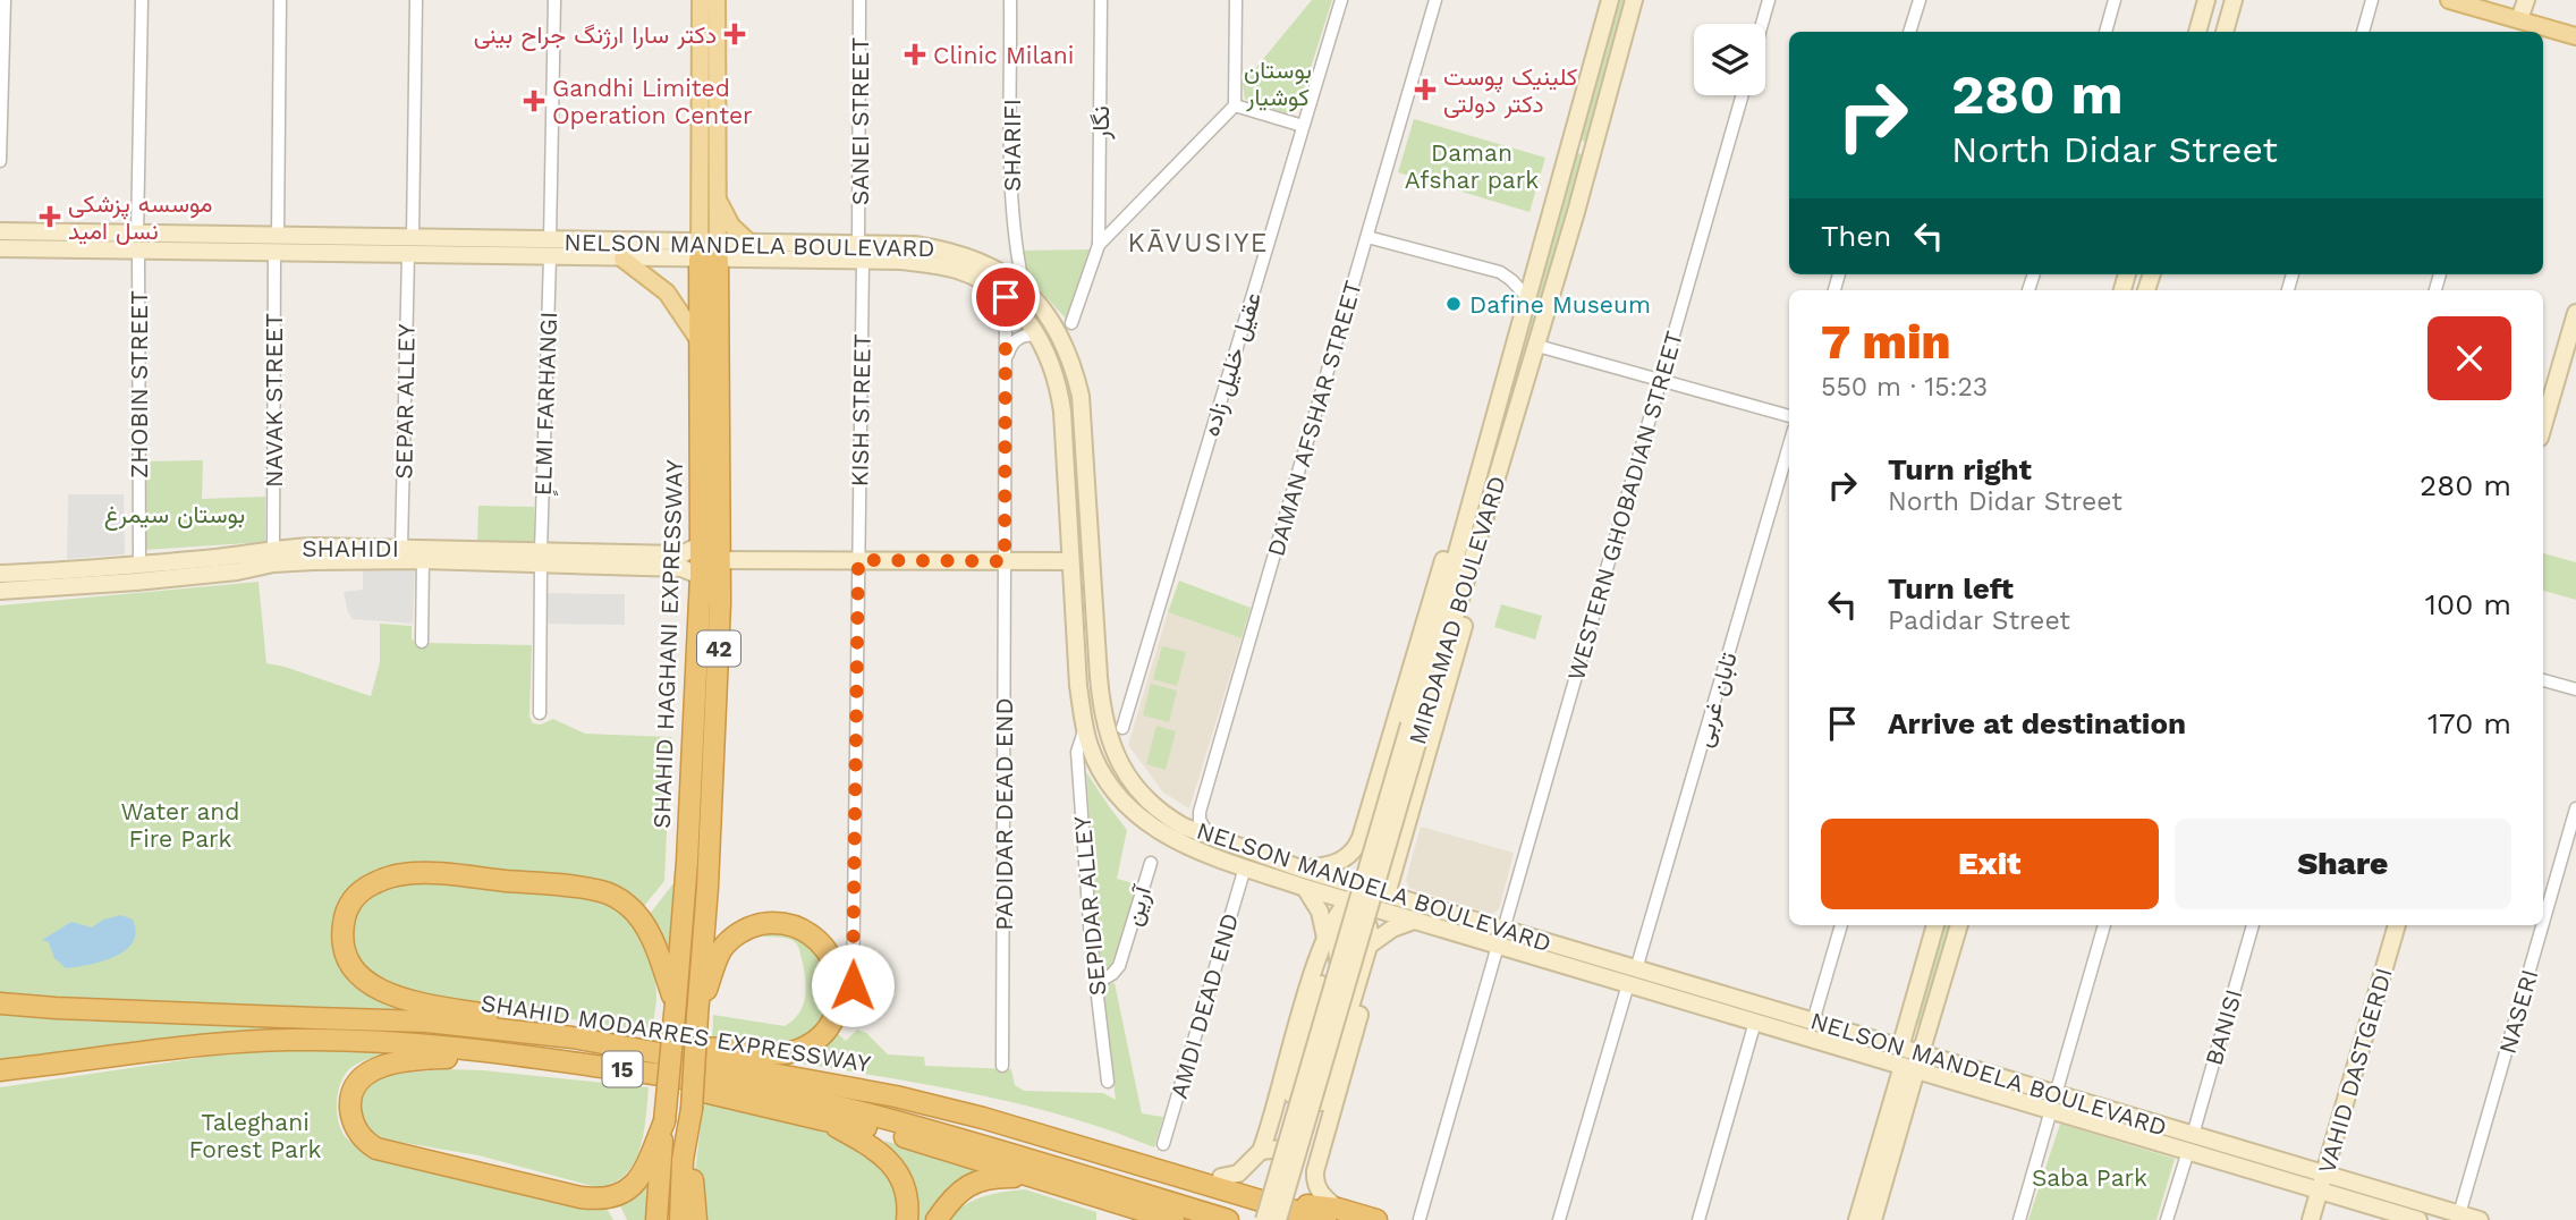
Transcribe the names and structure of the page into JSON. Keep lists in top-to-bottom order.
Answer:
{
  "streets": {
    "highway": [
      "SHAHID HAGHANI EXPRESSWAY",
      "42",
      "SHAHID MODARRES EXPRESSWAY",
      "15"
    ],
    "main road": [
      "NELSON MANDELA BOULEVARD",
      "SHAHIDI",
      "MIRDAMAD BOULEVARD",
      "VAHID DASTGERDI"
    ],
    "street": [
      "SANEI STREET",
      "نگار",
      "SHARIFI",
      "عقیل خلیل زاده",
      "ZHOBIN STREET",
      "NAVAK STREET",
      "SEPAR ALLEY",
      "ٍELMI FARHANGI",
      "KISH STREET",
      "DAMAN AFSHAR STREET",
      "WESTERN GHOBADIAN STREET",
      "تابان غربی",
      "PADIDAR DEAD END",
      "SEPIDAR ALLEY",
      "آرین",
      "AMDI DEAD END",
      "NASERI",
      "BANISI"
    ]
  },
  "crossings": [
    ["SANEI STREET", "NELSON MANDELA BOULEVARD"],
    ["SHARIFI", "NELSON MANDELA BOULEVARD"],
    ["NELSON MANDELA BOULEVARD", "ZHOBIN STREET"],
    ["NELSON MANDELA BOULEVARD", "NAVAK STREET"],
    ["NELSON MANDELA BOULEVARD", "SEPAR ALLEY"],
    ["NELSON MANDELA BOULEVARD", "ٍELMI FARHANGI"],
    ["NELSON MANDELA BOULEVARD", "KISH STREET"],
    ["NELSON MANDELA BOULEVARD", "DAMAN AFSHAR STREET"],
    ["NELSON MANDELA BOULEVARD", "WESTERN GHOBADIAN STREET"],
    ["NELSON MANDELA BOULEVARD", "SHAHID HAGHANI EXPRESSWAY"],
    ["NELSON MANDELA BOULEVARD", "42"],
    ["NELSON MANDELA BOULEVARD", "تابان غربی"],
    ["NELSON MANDELA BOULEVARD", "PADIDAR DEAD END"],
    ["NELSON MANDELA BOULEVARD", "SEPIDAR ALLEY"],
    ["NELSON MANDELA BOULEVARD", "AMDI DEAD END"],
    ["NELSON MANDELA BOULEVARD", "NASERI"],
    ["NELSON MANDELA BOULEVARD", "BANISI"],
    ["NELSON MANDELA BOULEVARD", "VAHID DASTGERDI"],
    ["ZHOBIN STREET", "SHAHIDI"],
    ["NAVAK STREET", "SHAHIDI"],
    ["SEPAR ALLEY", "SHAHIDI"],
    ["ٍELMI FARHANGI", "SHAHIDI"],
    ["SHAHIDI", "SHAHID HAGHANI EXPRESSWAY"],
    ["SHAHID HAGHANI EXPRESSWAY", "42"],
    ["SEPIDAR ALLEY", "آرین"]
  ],
  "districts": ["KĀVUSIYE"],
  "parks": [
    "بوستان کوشیار",
    "Daman Afshar park",
    "بوستان سیمرغ",
    "Water and Fire Park",
    "Taleghani Forest Park",
    "Saba Park"
  ],
  "places": {
    "health": [
      "دکتر سارا ارژنگ جراح بینی",
      "Clinic Milani",
      "کلینیک پوست دکتر دولتى",
      "Gandhi Limited Operation Center",
      "موسسه پزشکی نسل امید"
    ],
    "other": ["Dafine Museum"]
  },
  "page": {
    "turn": ["280 m", "North Didar Street"],
    "then": "Then",
    "heading": ["7 min", "550 m · 15:23"],
    "list": [
      {
        "name": "Turn right",
        "note": "North Didar Street",
        "value": "280 m"
      },
      {
        "name": "Turn left",
        "note": "Padidar Street",
        "value": "100 m"
      },
      {
        "name": "Arrive at destination",
        "value": "170 m"
      }
    ],
    "buttons": ["Exit", "Share"]
  }
}
